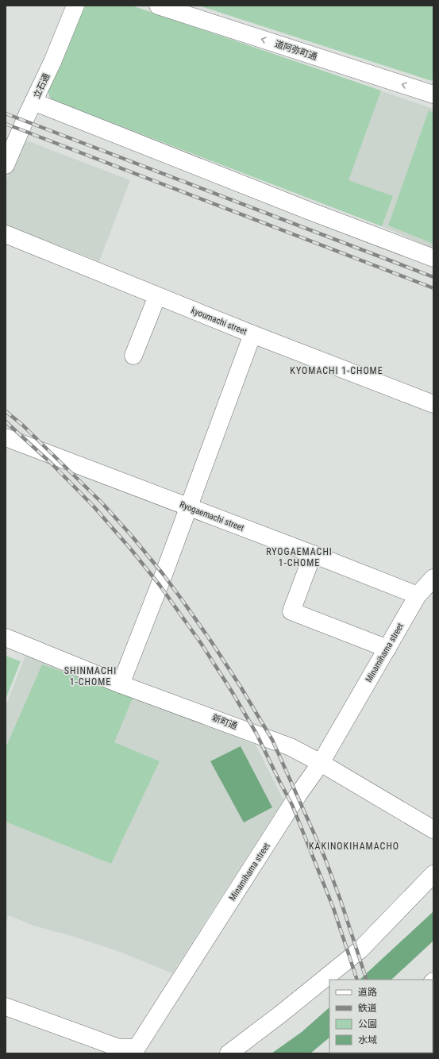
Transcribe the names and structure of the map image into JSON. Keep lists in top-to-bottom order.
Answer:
{
  "streets": {
    "street": [
      "道阿弥町通",
      "立石通",
      "kyoumachi street",
      "Ryogaemachi street",
      "Minamihama street",
      "新町通"
    ]
  },
  "crossings": [
    ["Ryogaemachi street", "Minamihama street"],
    ["Minamihama street", "新町通"]
  ],
  "districts": [
    "KYOMACHI 1-CHOME",
    "RYOGAEMACHI 1-CHOME",
    "SHINMACHI 1-CHOME",
    "KAKINOKIHAMACHO"
  ],
  "legend": [
    "道路",
    "鉄道",
    "公園",
    "水域"
  ]
}
